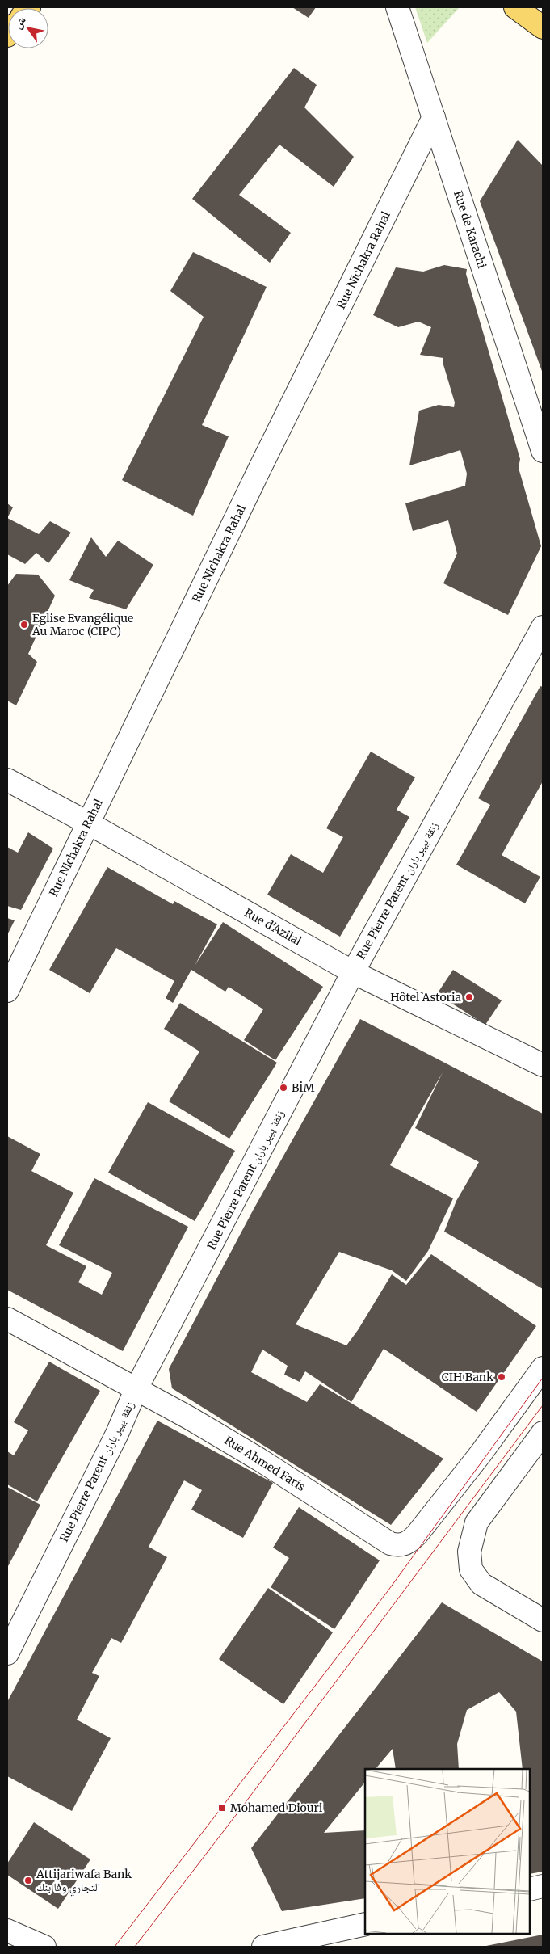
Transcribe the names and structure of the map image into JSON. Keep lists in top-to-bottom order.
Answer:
{
  "streets": {
    "street": [
      "Rue de Karachi",
      "Rue Nichakra Rahal",
      "Rue Pierre Parent زنقة بيير باران",
      "Rue d'Azilal",
      "Rue Ahmed Faris"
    ]
  },
  "crossings": [
    ["Rue de Karachi", "Rue Nichakra Rahal"],
    ["Rue Nichakra Rahal", "Rue d'Azilal"],
    ["Rue Pierre Parent زنقة بيير باران", "Rue d'Azilal"],
    ["Rue Pierre Parent زنقة بيير باران", "Rue Ahmed Faris"]
  ],
  "places": {
    "other": [
      "Eglise Evangélique Au Maroc (CIPC)",
      "Hôtel Astoria",
      "BİM",
      "CIH Bank",
      "Attijariwafa Bank التجاري وفا بنك"
    ],
    "transit": ["Mohamed Diouri"]
  },
  "north": "top left"
}
